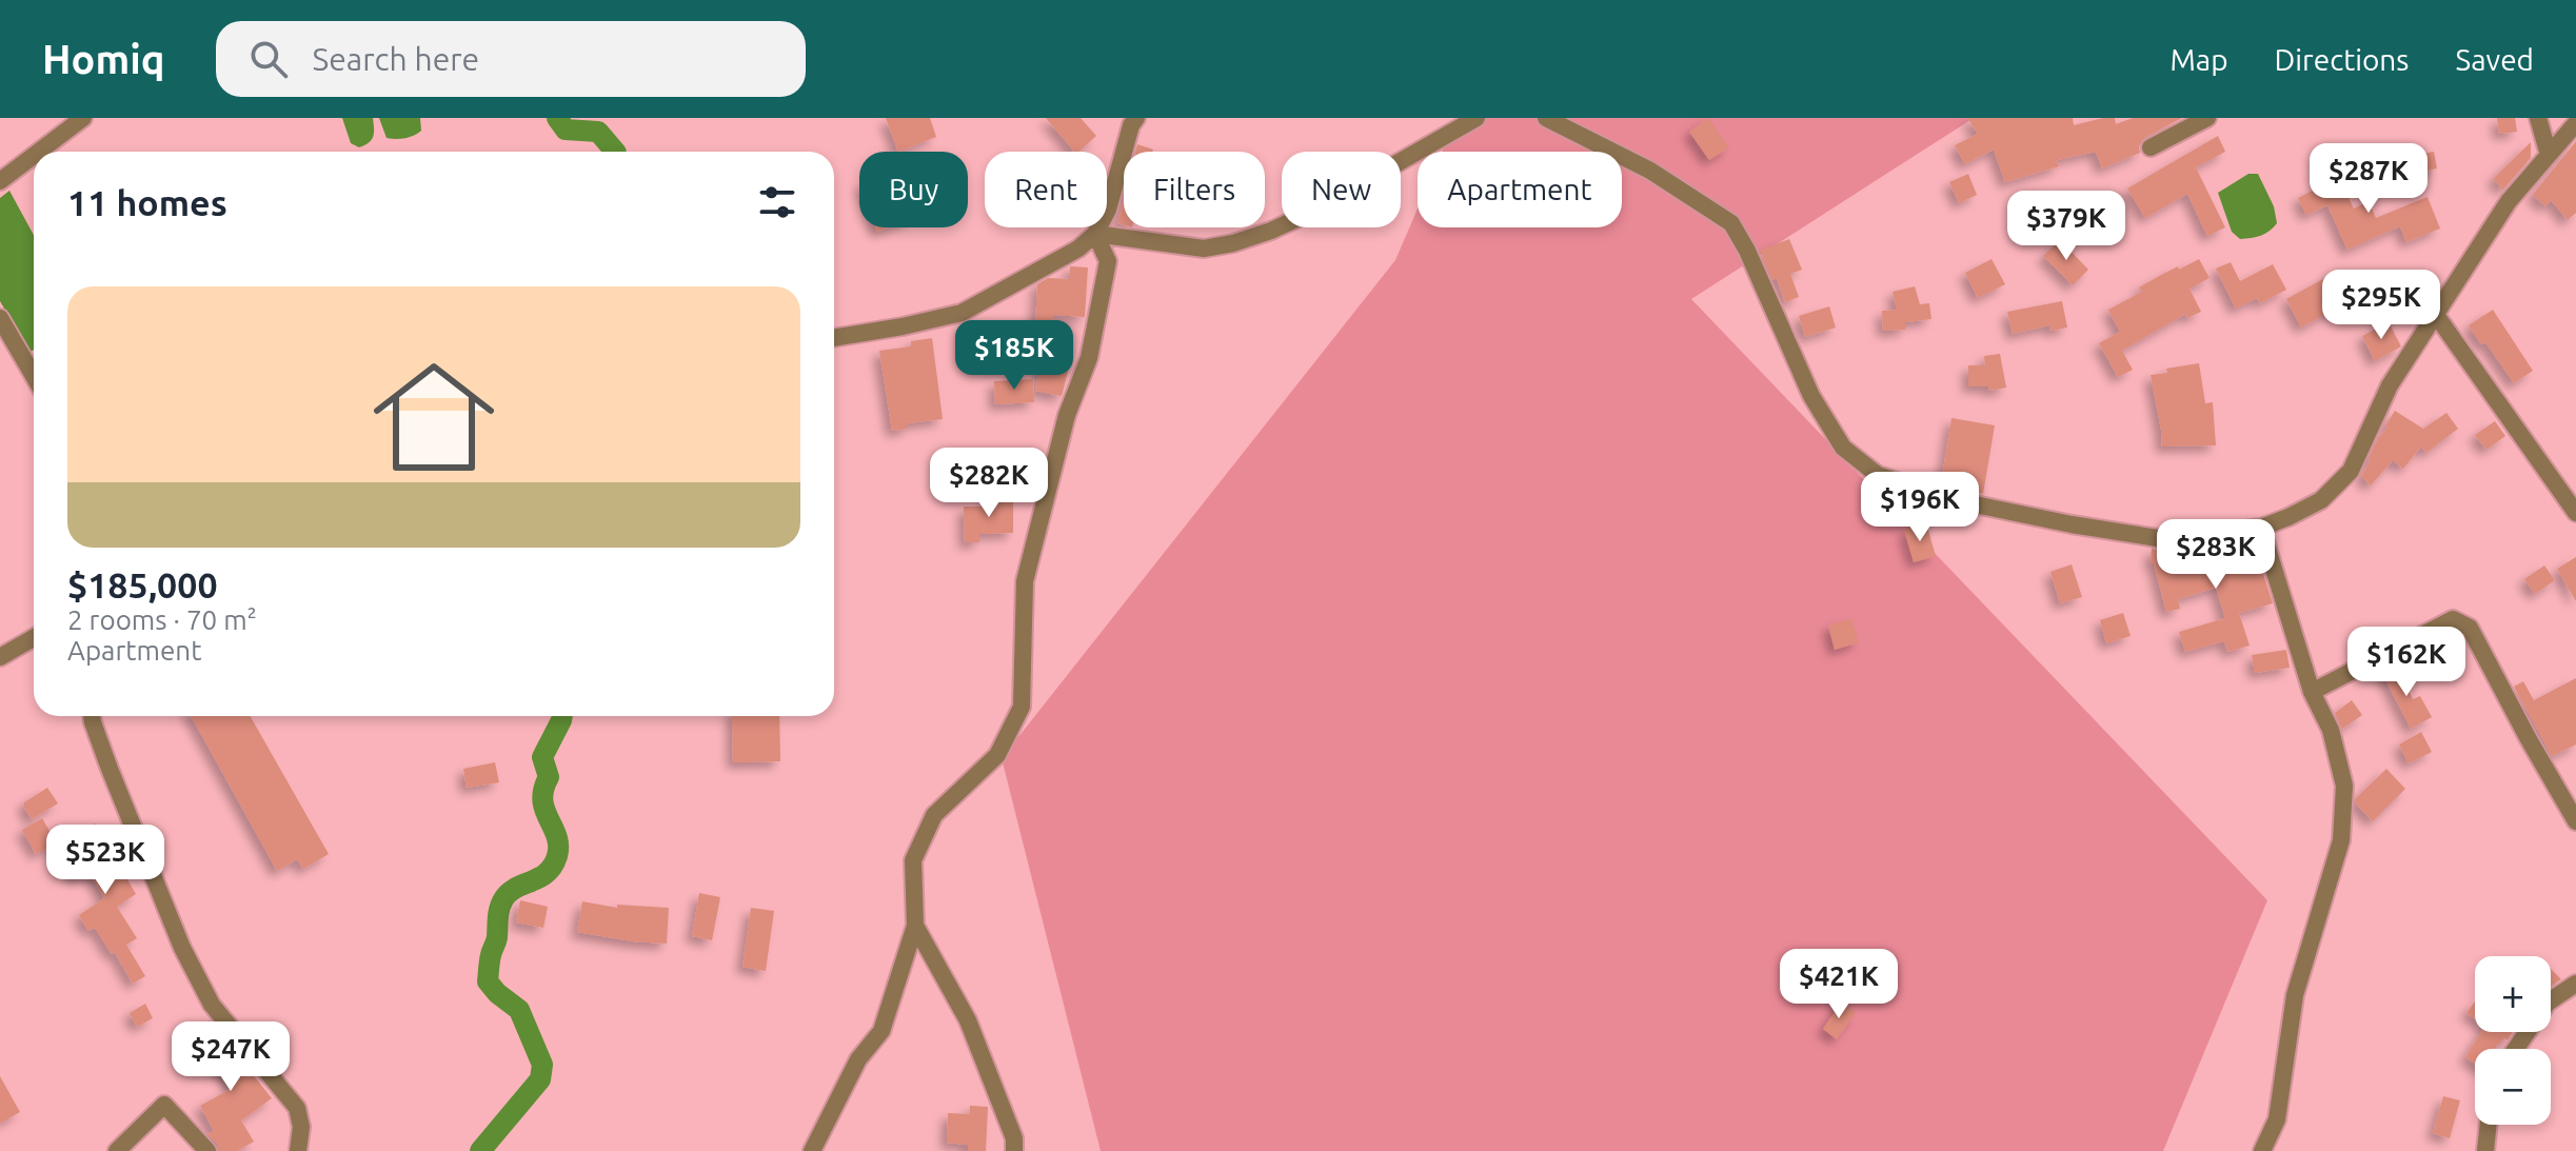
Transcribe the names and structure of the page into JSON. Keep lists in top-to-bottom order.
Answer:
{
  "page": {
    "header": "Homiq",
    "search": "Search here",
    "nav": ["Map", "Directions", "Saved"],
    "price": [
      "$287K",
      "$379K",
      "$295K",
      "$185K",
      "$282K",
      "$196K",
      "$283K",
      "$162K",
      "$523K",
      "$421K",
      "$247K"
    ],
    "chip": [
      "Buy",
      "Rent",
      "Filters",
      "New",
      "Apartment"
    ],
    "heading": "11 homes",
    "list": [
      {
        "name": "$185,000",
        "note": "2 rooms · 70 m² · Apartment"
      }
    ],
    "map_buttons": ["+", "−"]
  }
}
